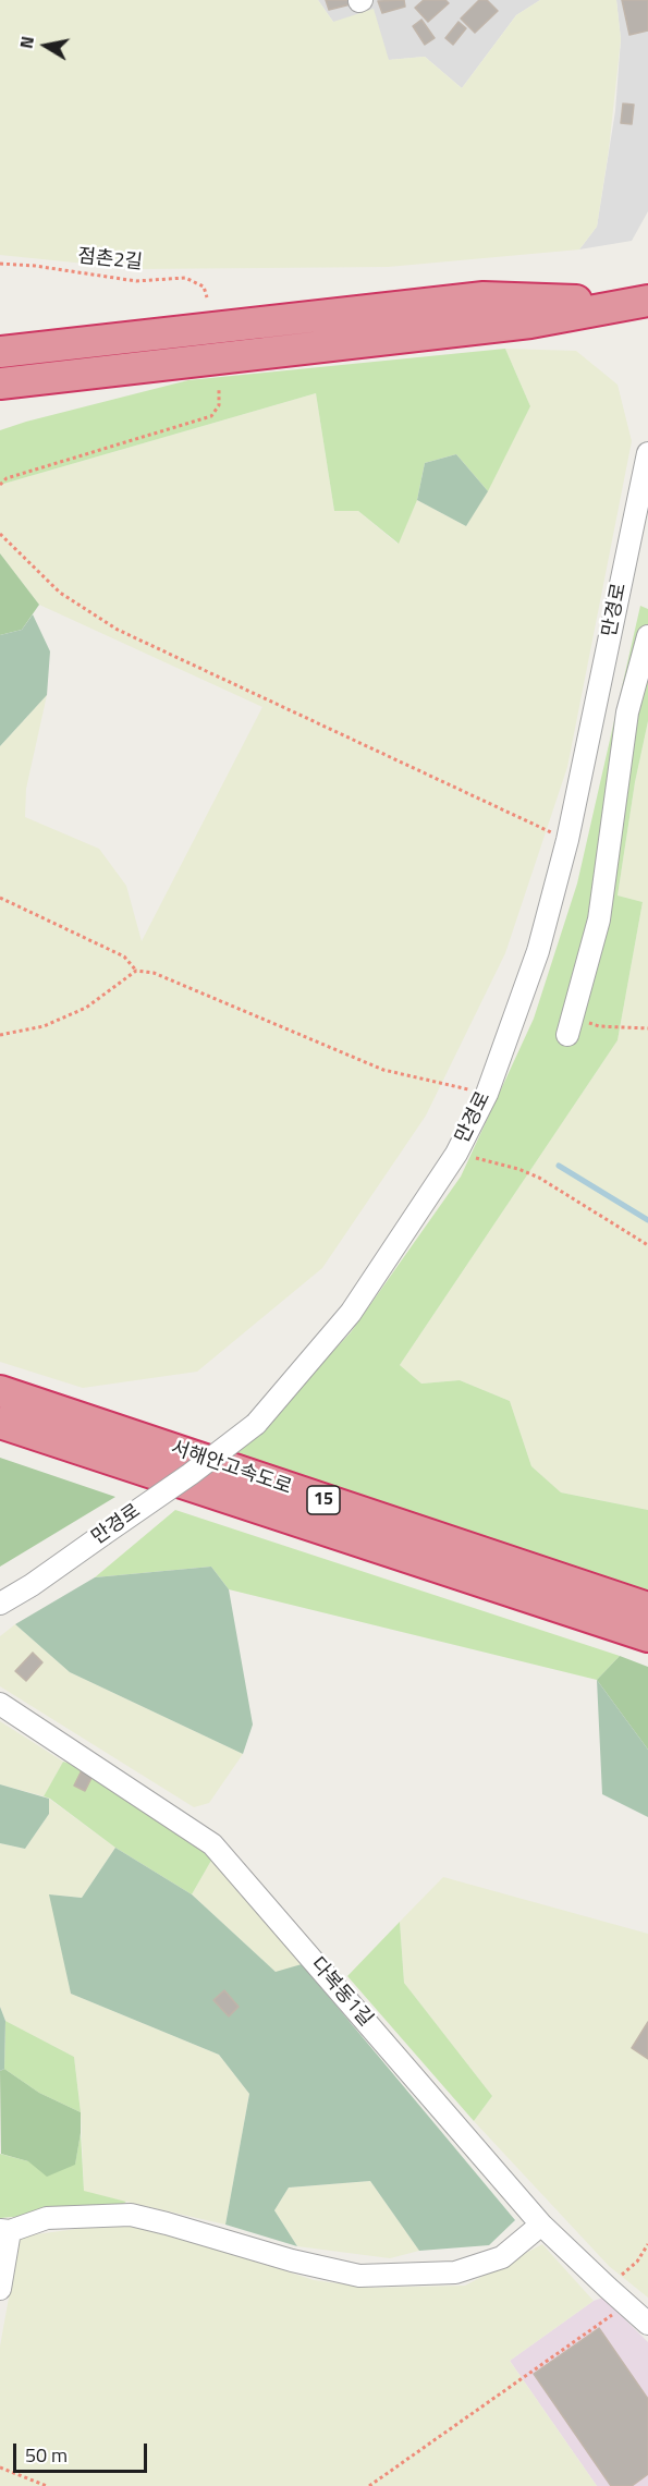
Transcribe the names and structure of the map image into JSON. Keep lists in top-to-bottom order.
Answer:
{
  "streets": {
    "highway": ["서해안고속도로", "15"],
    "street": ["만경로", "다복동1길"],
    "path": ["점촌2길"]
  },
  "scale_bar": "50 m",
  "north": "left"
}
